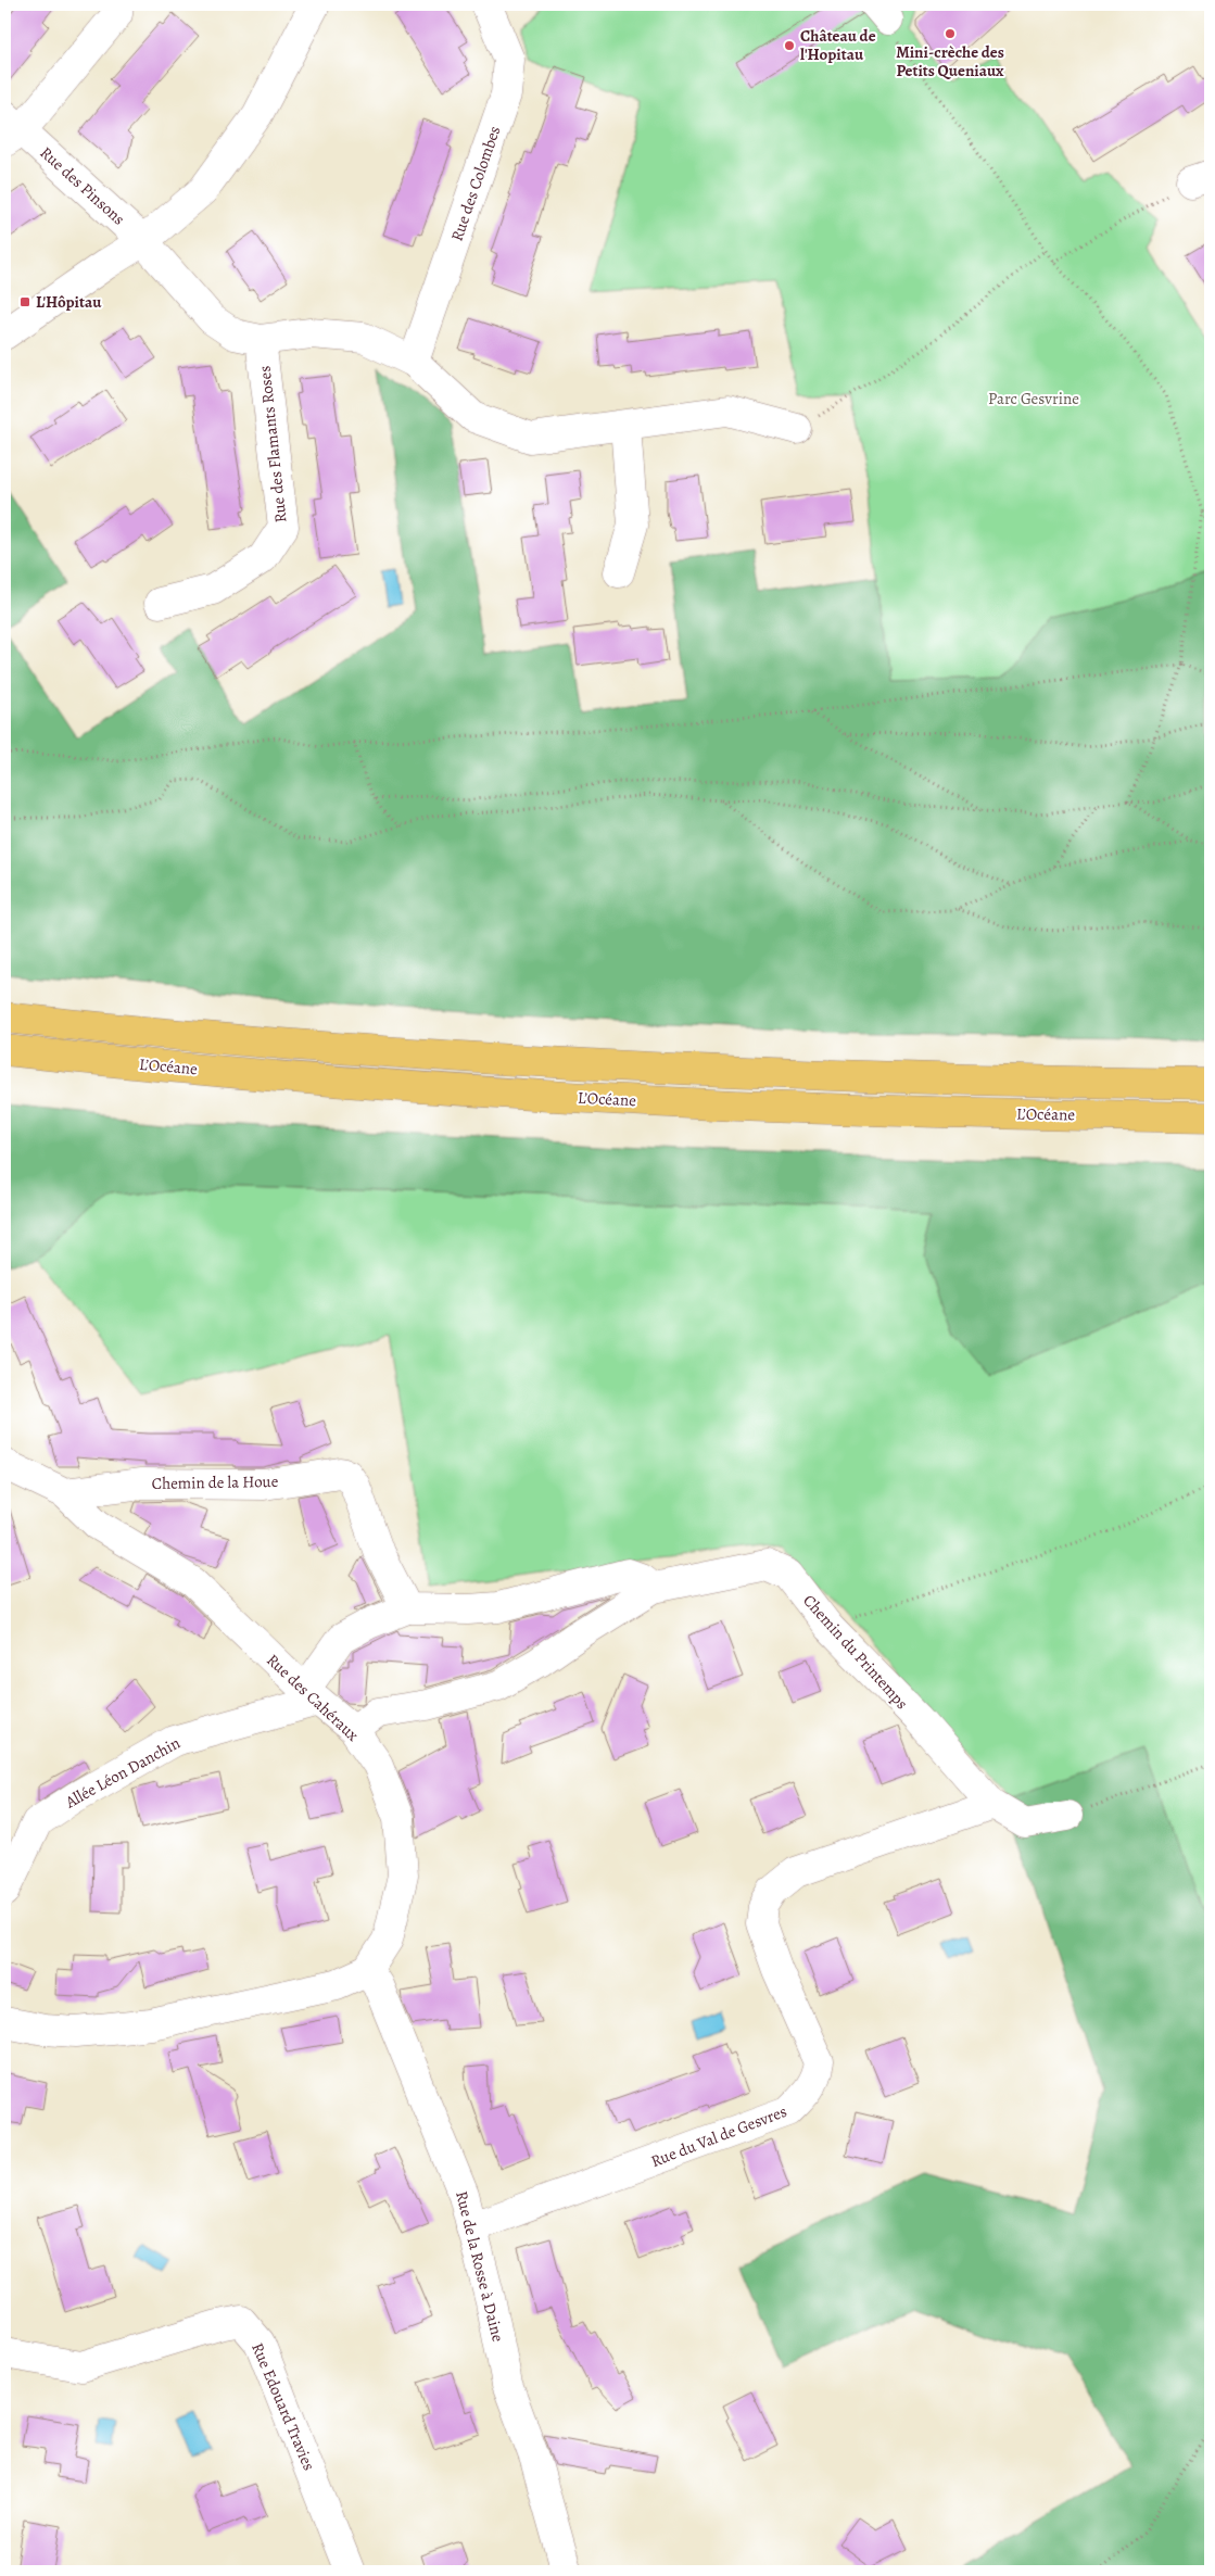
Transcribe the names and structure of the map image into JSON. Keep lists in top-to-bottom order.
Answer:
{
  "streets": {
    "highway": ["L’Océane"],
    "street": [
      "Rue des Colombes",
      "Rue des Pinsons",
      "Rue des Flamants Roses",
      "Chemin de la Houe",
      "Chemin du Printemps",
      "Rue des Cahéraux",
      "Allée Léon Danchin",
      "Rue du Val de Gesvres",
      "Rue de la Rosse à Daine",
      "Rue Edouard Travies"
    ]
  },
  "crossings": [
    ["Chemin de la Houe", "Rue des Cahéraux"],
    ["Chemin du Printemps", "Rue des Cahéraux"],
    ["Chemin du Printemps", "Rue du Val de Gesvres"],
    ["Rue des Cahéraux", "Allée Léon Danchin"],
    ["Rue des Cahéraux", "Rue de la Rosse à Daine"],
    ["Rue du Val de Gesvres", "Rue de la Rosse à Daine"]
  ],
  "parks": ["Parc Gesvrine"],
  "places": {
    "other": ["Mini-crèche des Petits Queniaux", "Château de l'Hopitau"],
    "transit": ["L'Hôpitau"]
  }
}
